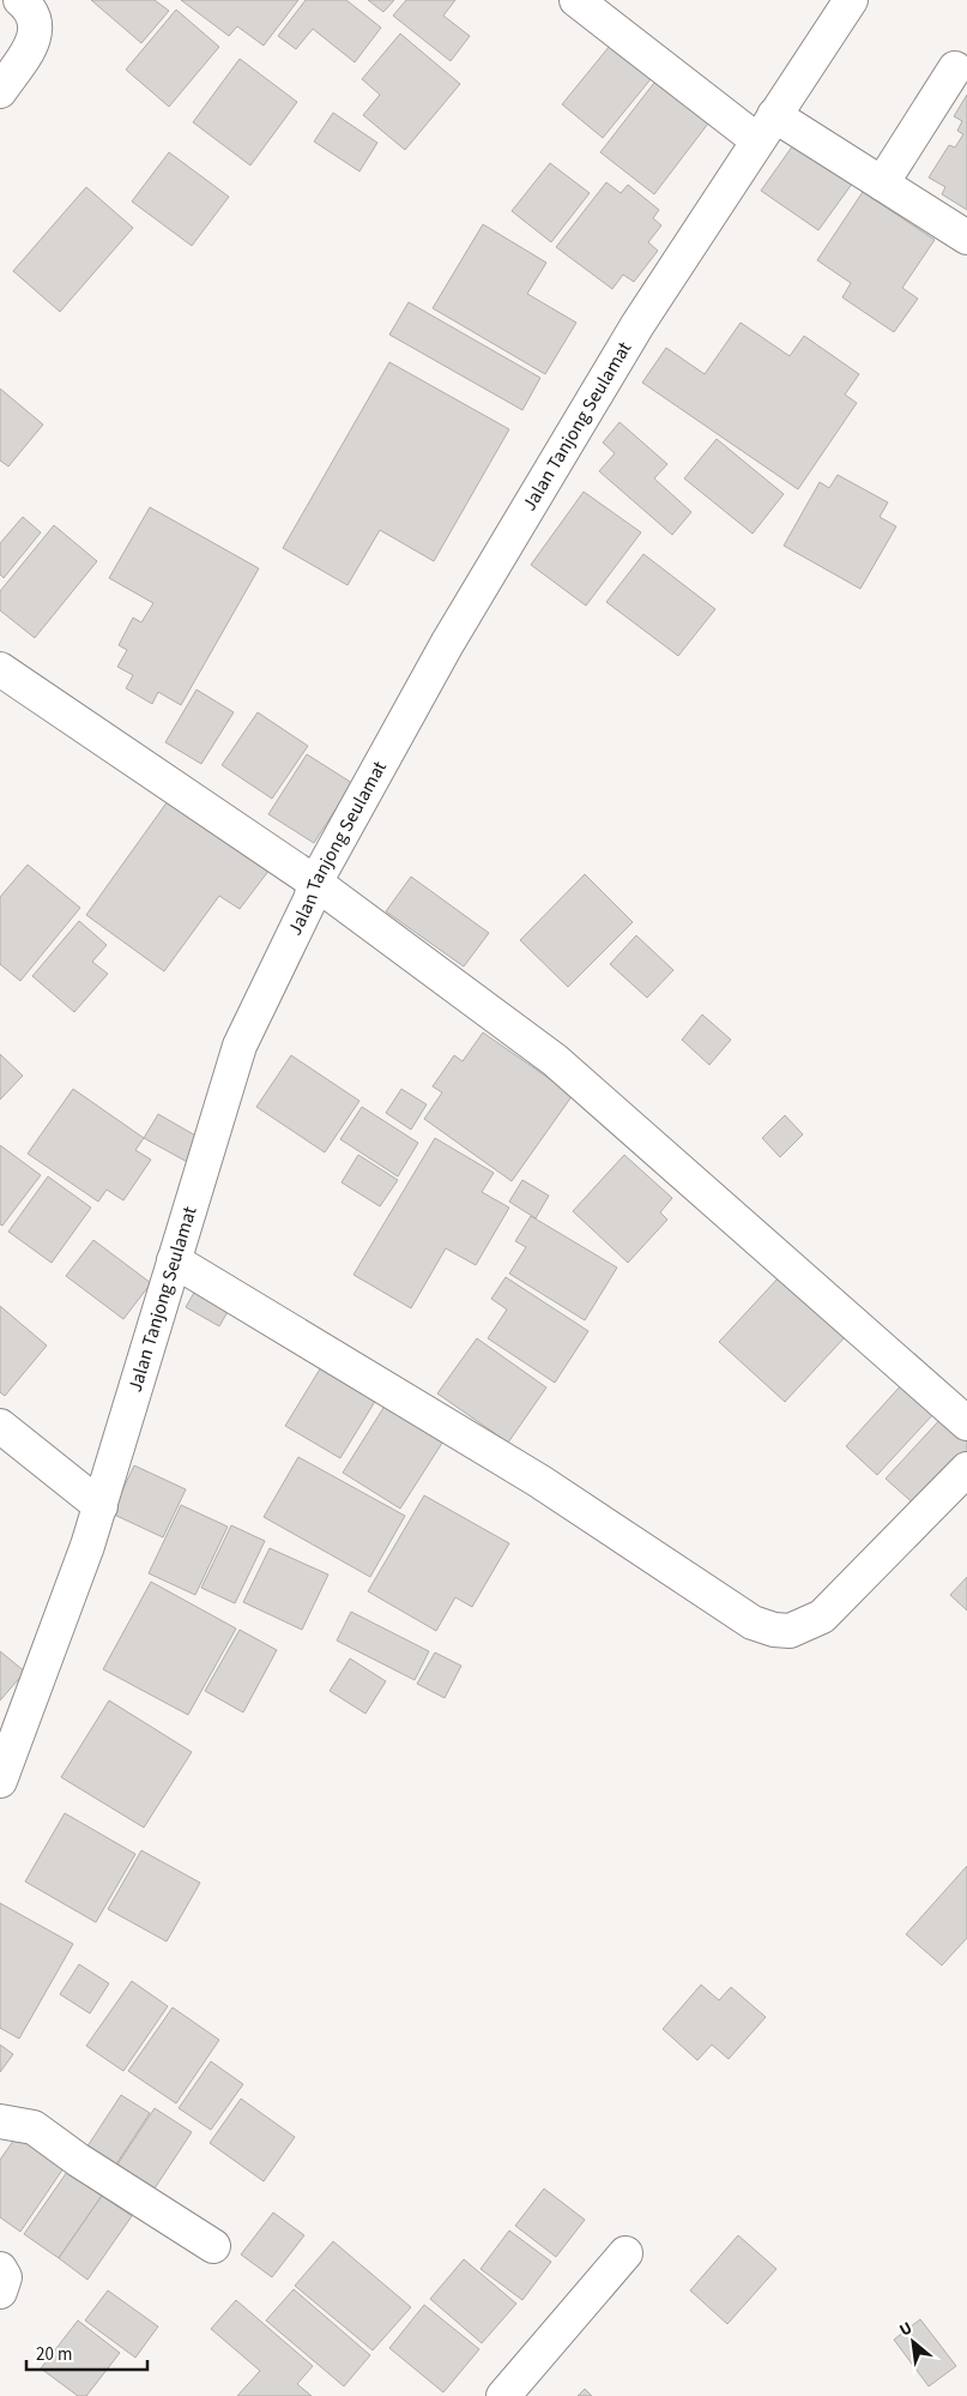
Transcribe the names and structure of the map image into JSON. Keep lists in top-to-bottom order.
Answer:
{
  "streets": {
    "street": ["Jalan Tanjong Seulamat"]
  },
  "scale_bar": "20 m",
  "north": "top left"
}
